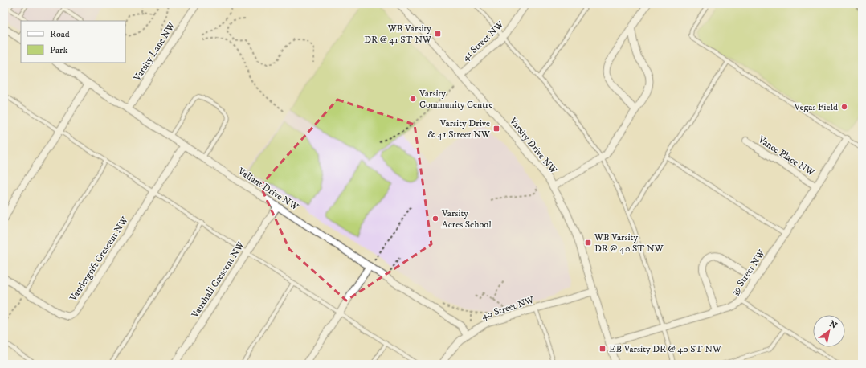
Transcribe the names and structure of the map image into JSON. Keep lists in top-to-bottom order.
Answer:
{
  "streets": {
    "street": [
      "41 Street NW",
      "Varsity Lane NW",
      "Varsity Drive NW",
      "Vance Place NW",
      "Valiant Drive NW",
      "Vandergrift Crescent NW",
      "39 Street NW",
      "Vauxhall Crescent NW",
      "40 Street NW"
    ]
  },
  "crossings": [
    ["41 Street NW", "Varsity Drive NW"],
    ["Varsity Lane NW", "Valiant Drive NW"],
    ["Varsity Drive NW", "39 Street NW"],
    ["Varsity Drive NW", "40 Street NW"],
    ["Vance Place NW", "39 Street NW"],
    ["Valiant Drive NW", "Vandergrift Crescent NW"],
    ["Valiant Drive NW", "Vauxhall Crescent NW"],
    ["Valiant Drive NW", "40 Street NW"]
  ],
  "places": {
    "transit": [
      "WB Varsity DR @ 41 ST NW",
      "Varsity Drive & 41 Street NW",
      "WB Varsity DR @ 40 ST NW",
      "EB Varsity DR @ 40 ST NW"
    ],
    "other": ["Varsity Community Centre", "Vegas Field", "Varsity Acres School"]
  },
  "legend": ["Road", "Park"],
  "north": "top right"
}
